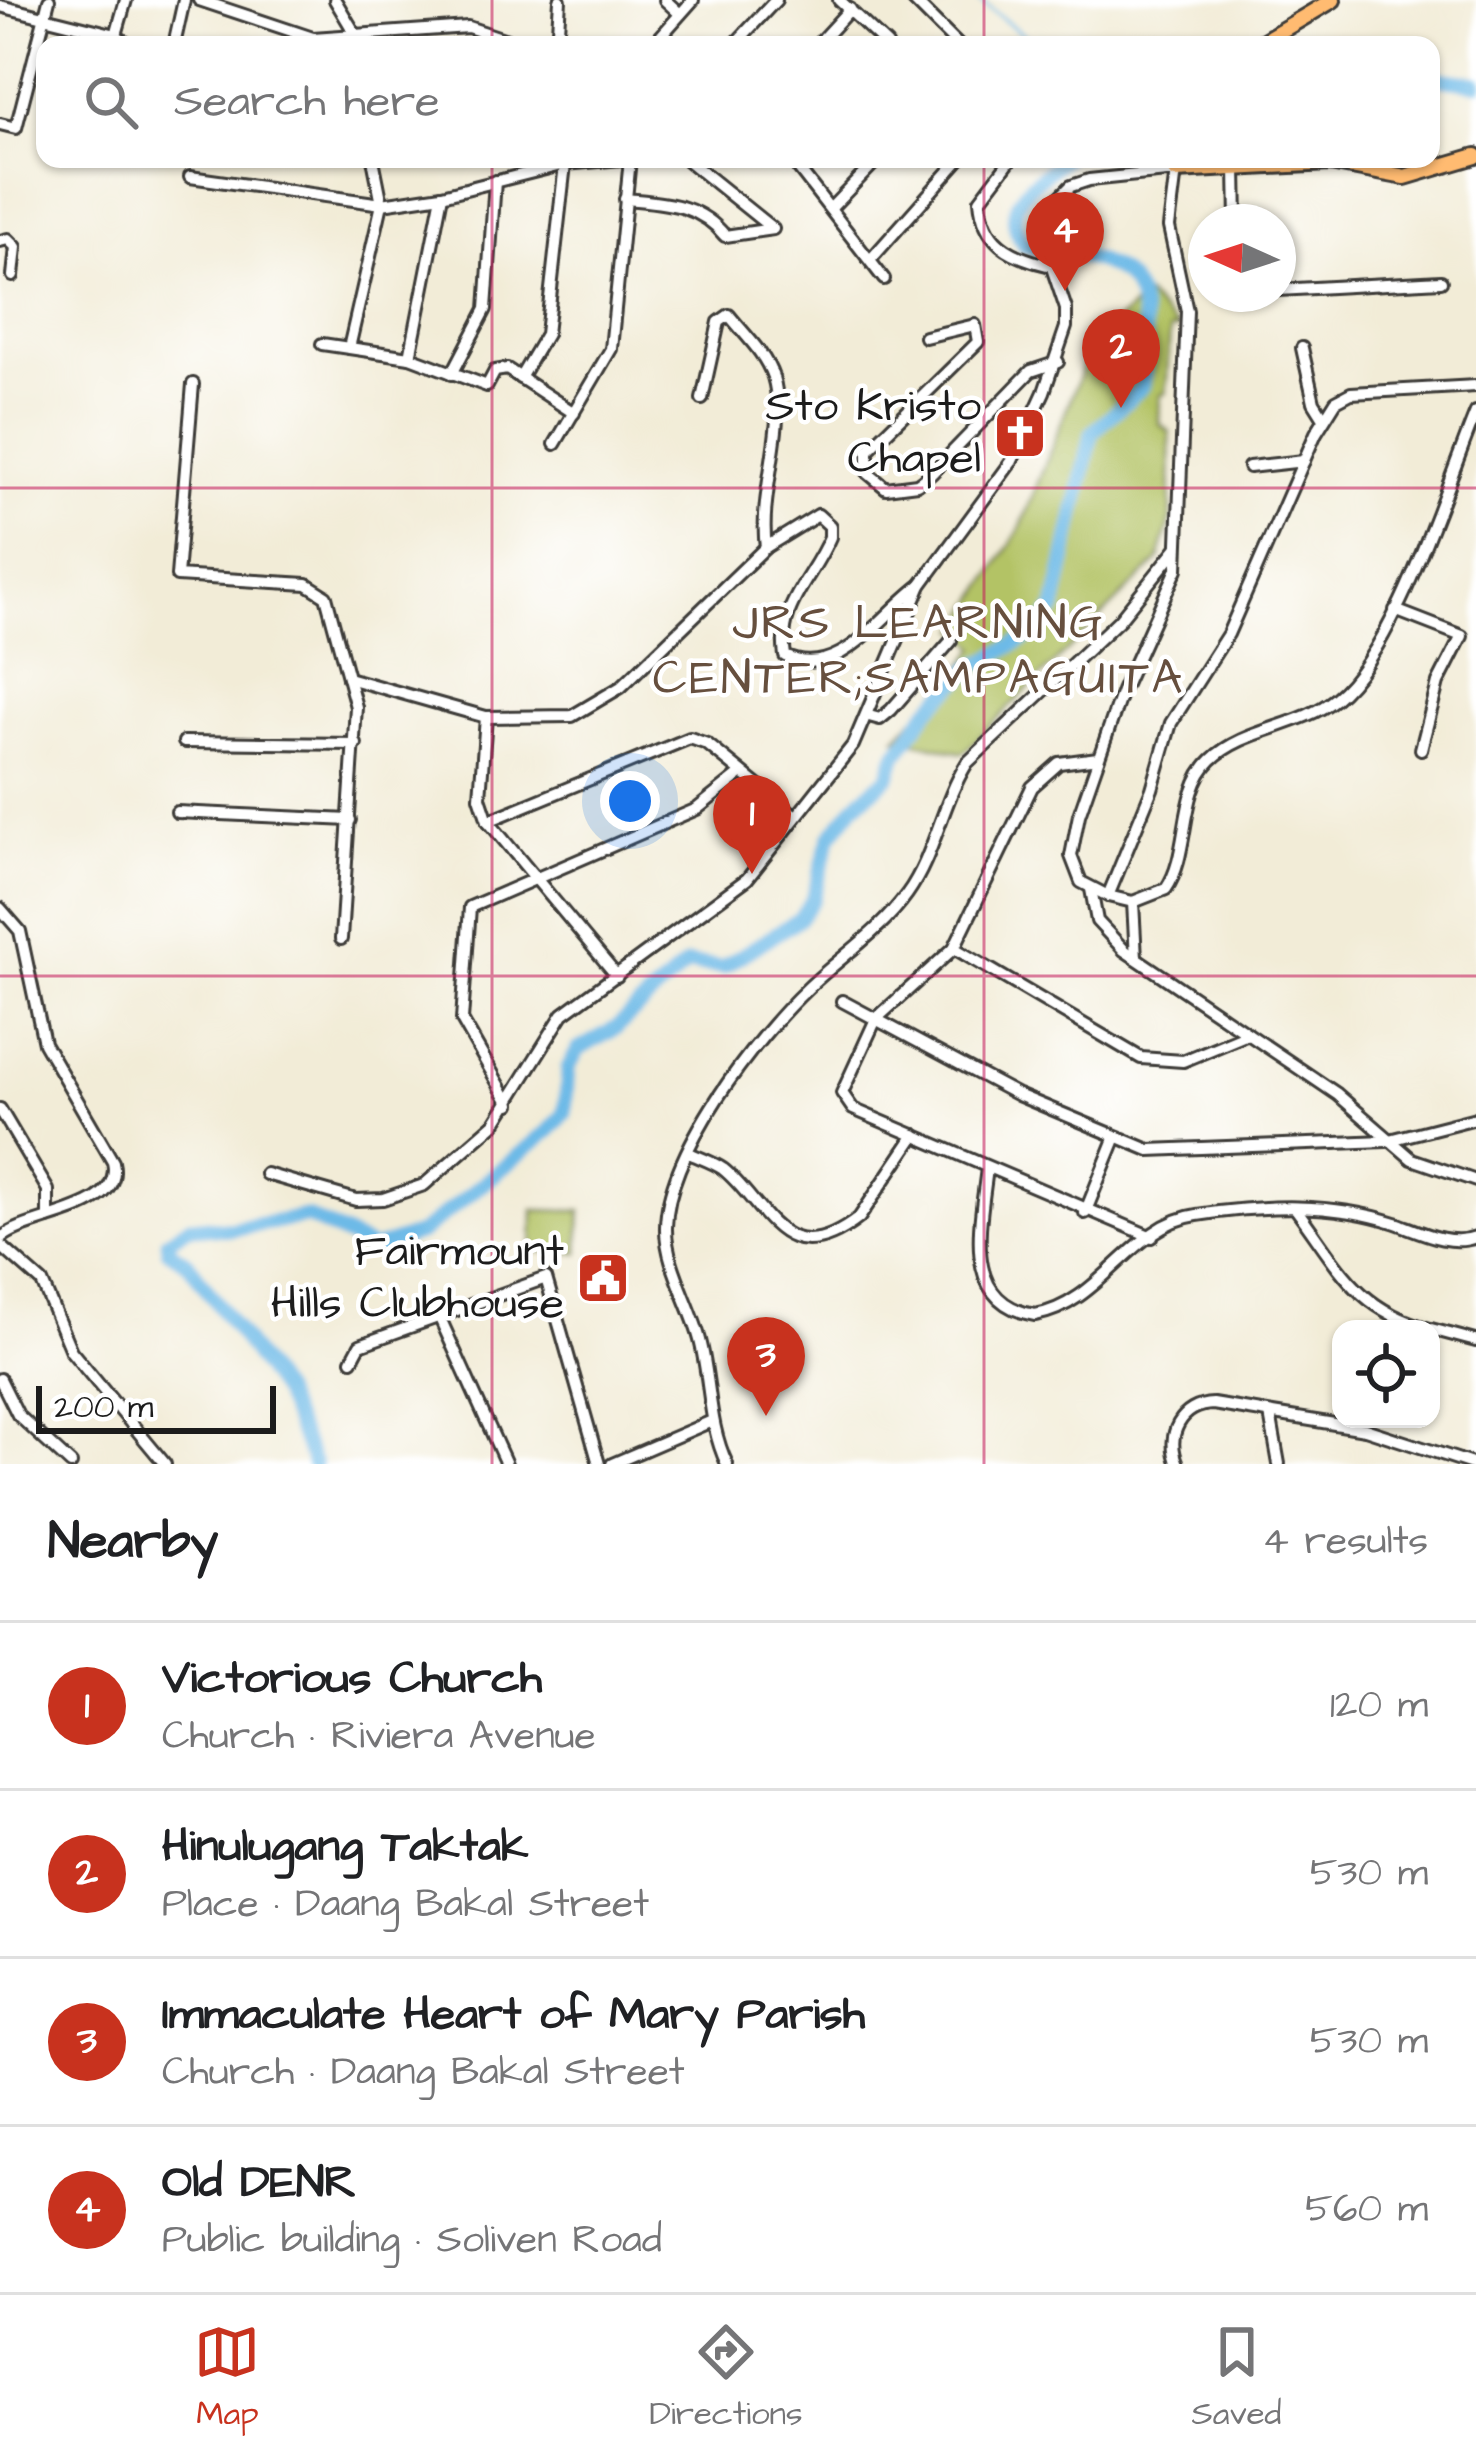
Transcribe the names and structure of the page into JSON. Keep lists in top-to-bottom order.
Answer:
{
  "districts": ["JRS LEARNING CENTER;SAMPAGUITA"],
  "places": {
    "church": ["Sto Kristo Chapel"],
    "public building": ["Fairmount Hills Clubhouse"]
  },
  "scale_bar": "200 m",
  "north": "left",
  "page": {
    "search": "Search here",
    "pins": [
      "4",
      "2",
      "1",
      "3"
    ],
    "scale": "200 m",
    "heading": ["Nearby", "4 results"],
    "list": [
      {
        "mark": "1",
        "name": "Victorious Church",
        "note": "Church · Riviera Avenue",
        "value": "120 m"
      },
      {
        "mark": "2",
        "name": "Hinulugang Taktak",
        "note": "Place · Daang Bakal Street",
        "value": "530 m"
      },
      {
        "mark": "3",
        "name": "Immaculate Heart of Mary Parish",
        "note": "Church · Daang Bakal Street",
        "value": "530 m"
      },
      {
        "mark": "4",
        "name": "Old DENR",
        "note": "Public building · Soliven Road",
        "value": "560 m"
      }
    ],
    "nav": ["Map", "Directions", "Saved"]
  }
}
